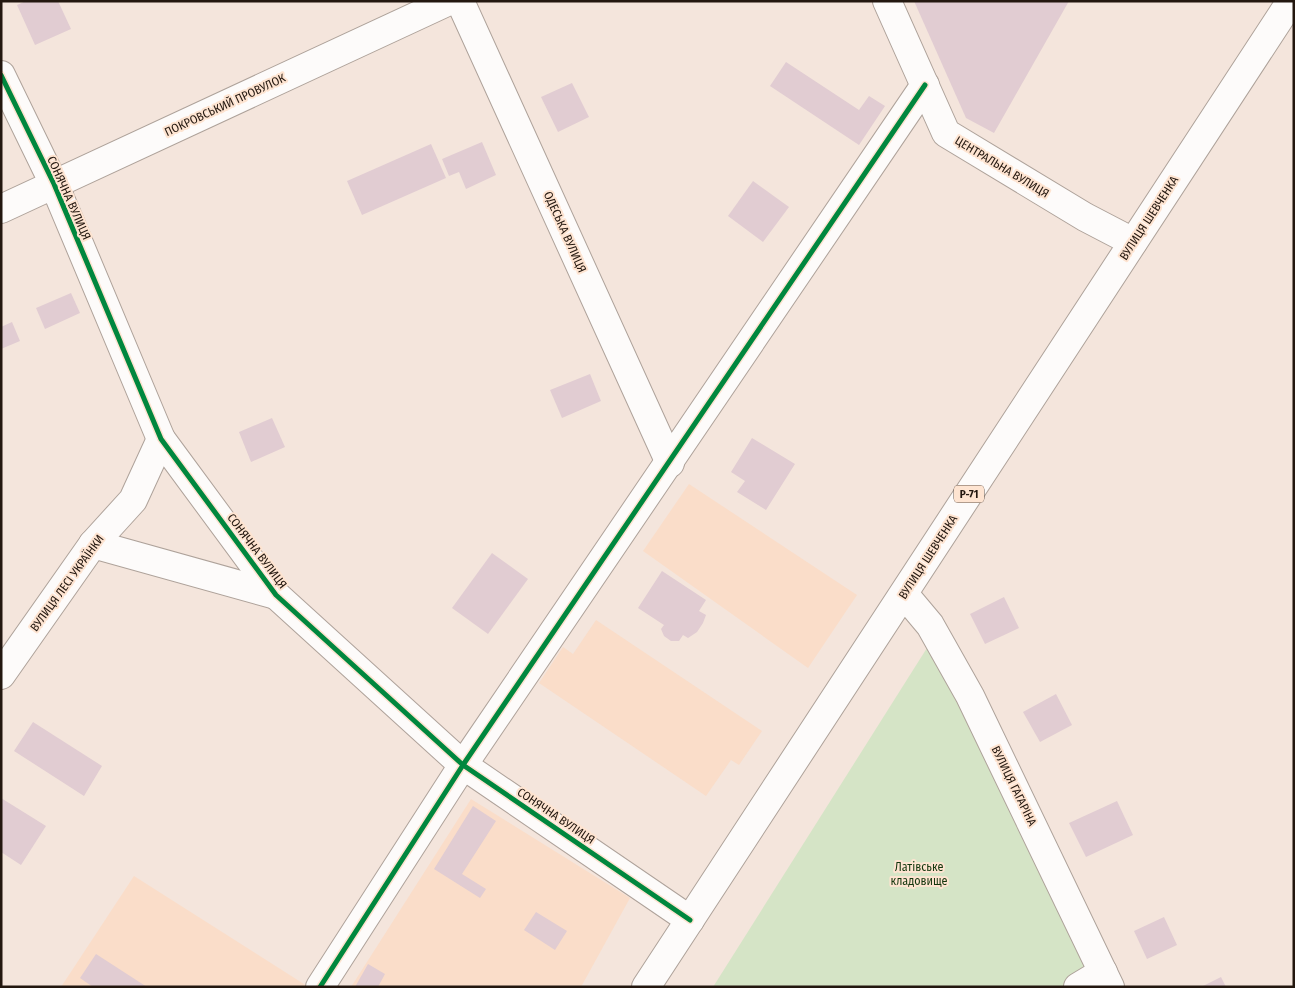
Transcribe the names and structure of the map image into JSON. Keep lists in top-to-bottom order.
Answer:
{
  "streets": {
    "street": [
      "ПОКРОВСЬКИЙ ПРОВУЛОК",
      "ЦЕНТРАЛЬНА ВУЛИЦЯ",
      "СОНЯЧНА ВУЛИЦЯ",
      "ВУЛИЦЯ ШЕВЧЕНКА",
      "ОДЕСЬКА ВУЛИЦЯ",
      "Р-71",
      "ВУЛИЦЯ ЛЕСІ УКРАЇНКИ",
      "ВУЛИЦЯ ГАГАРІНА"
    ]
  },
  "crossings": [
    ["ПОКРОВСЬКИЙ ПРОВУЛОК", "СОНЯЧНА ВУЛИЦЯ"],
    ["ЦЕНТРАЛЬНА ВУЛИЦЯ", "ВУЛИЦЯ ШЕВЧЕНКА"],
    ["СОНЯЧНА ВУЛИЦЯ", "ВУЛИЦЯ ШЕВЧЕНКА"],
    ["СОНЯЧНА ВУЛИЦЯ", "ВУЛИЦЯ ЛЕСІ УКРАЇНКИ"],
    ["ВУЛИЦЯ ШЕВЧЕНКА", "ВУЛИЦЯ ГАГАРІНА"]
  ],
  "parks": ["Латівське кладовище"]
}
